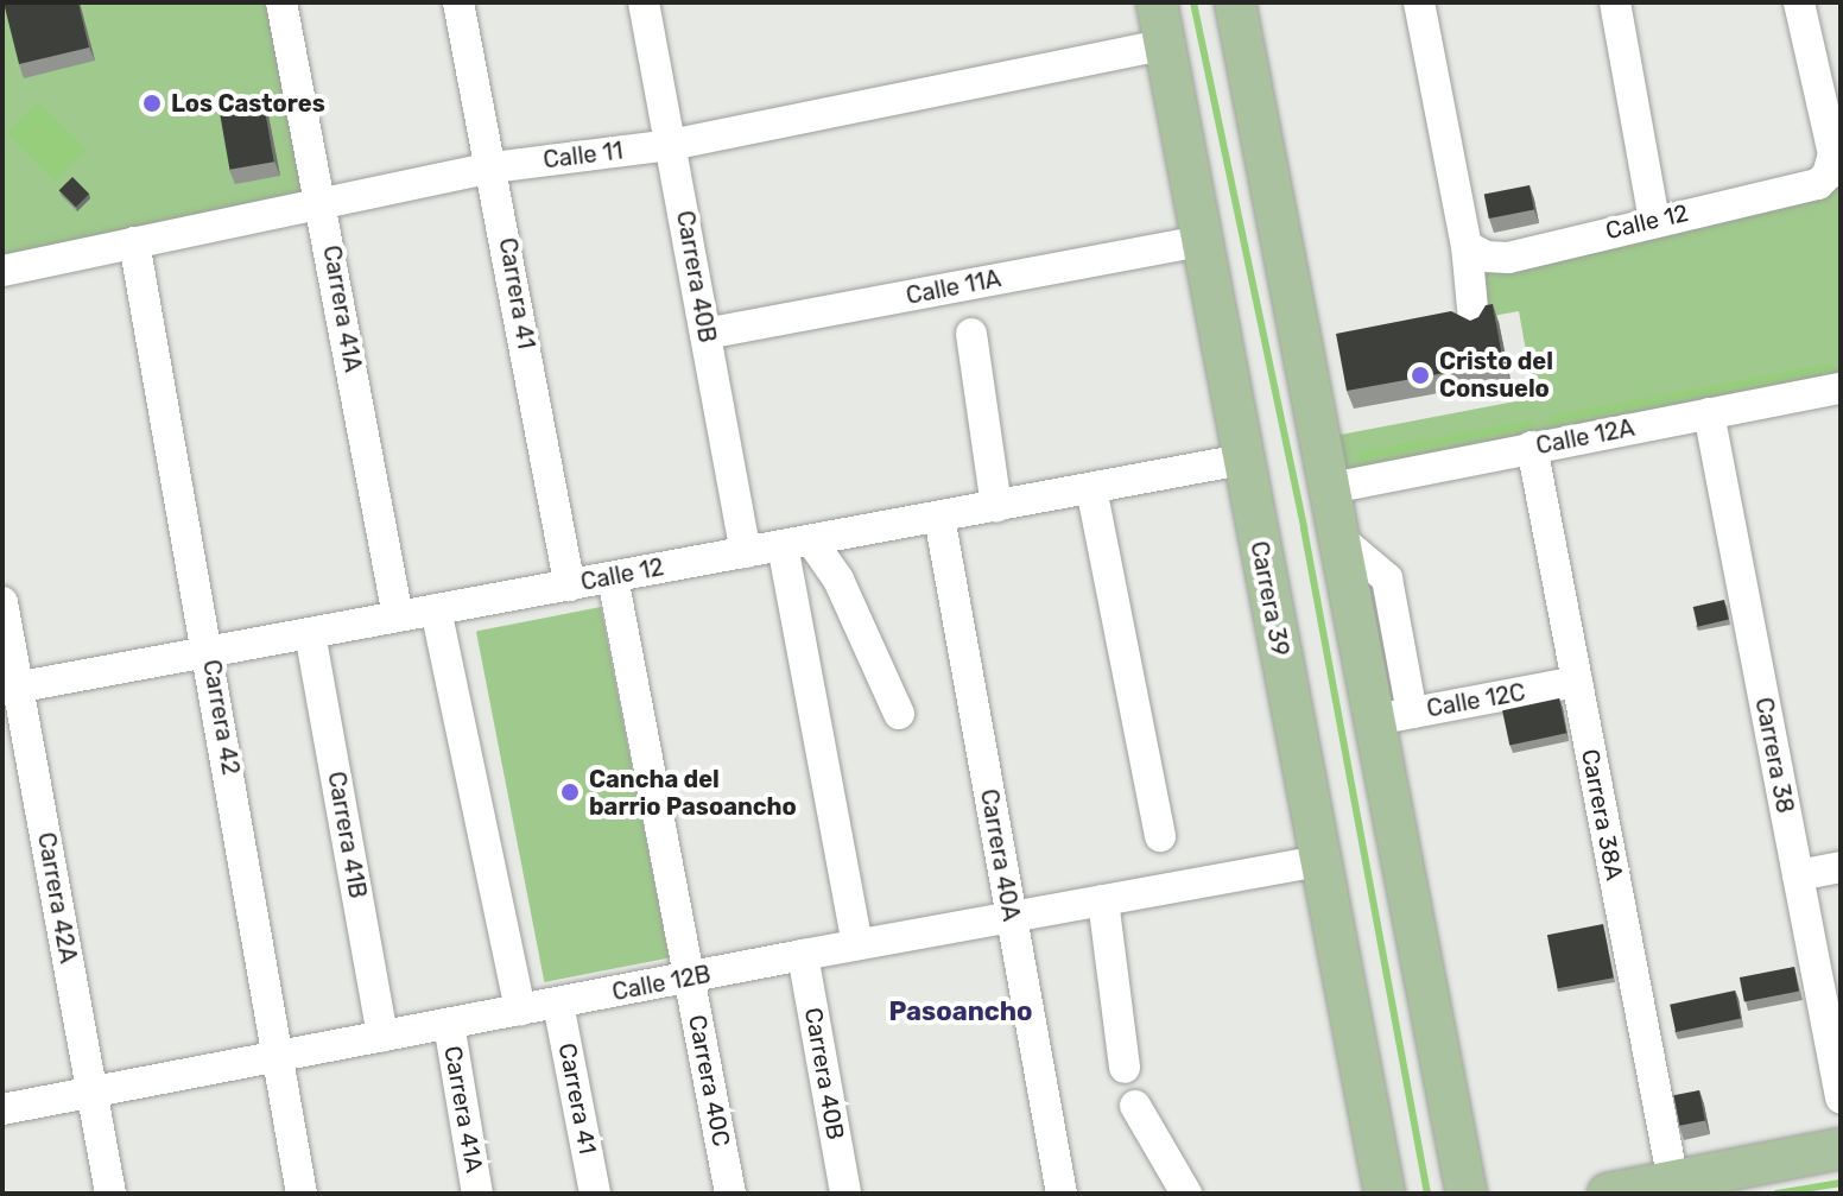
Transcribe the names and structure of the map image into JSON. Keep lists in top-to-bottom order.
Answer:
{
  "streets": {
    "main road": ["Carrera 39"],
    "street": [
      "Calle 11",
      "Calle 12",
      "Carrera 40B",
      "Calle 11A",
      "Carrera 41",
      "Carrera 41A",
      "Calle 12A",
      "Calle 12C",
      "Carrera 42",
      "Carrera 38",
      "Carrera 38A",
      "Carrera 41B",
      "Carrera 40A",
      "Carrera 42A",
      "Calle 12B",
      "Carrera 40C"
    ]
  },
  "crossings": [
    ["Calle 11", "Carrera 40B"],
    ["Calle 11", "Carrera 41"],
    ["Calle 11", "Carrera 41A"],
    ["Calle 11", "Carrera 39"],
    ["Calle 11", "Carrera 42"],
    ["Calle 12", "Carrera 40B"],
    ["Calle 12", "Carrera 41"],
    ["Calle 12", "Carrera 41A"],
    ["Calle 12", "Carrera 39"],
    ["Calle 12", "Carrera 42"],
    ["Calle 12", "Carrera 41B"],
    ["Calle 12", "Carrera 40A"],
    ["Calle 12", "Carrera 42A"],
    ["Calle 12", "Carrera 40C"],
    ["Carrera 40B", "Calle 11A"],
    ["Carrera 40B", "Calle 12B"],
    ["Calle 11A", "Carrera 39"],
    ["Carrera 41", "Calle 12B"],
    ["Carrera 41A", "Calle 12B"],
    ["Calle 12A", "Carrera 38"],
    ["Calle 12A", "Carrera 38A"],
    ["Carrera 39", "Calle 12B"],
    ["Calle 12C", "Carrera 38A"],
    ["Carrera 42", "Calle 12B"],
    ["Carrera 41B", "Calle 12B"],
    ["Carrera 40A", "Calle 12B"],
    ["Carrera 42A", "Calle 12B"],
    ["Calle 12B", "Carrera 40C"]
  ],
  "districts": ["Pasoancho"],
  "places": ["Los Castores", "Cristo del Consuelo", "Cancha del barrio Pasoancho"]
}
